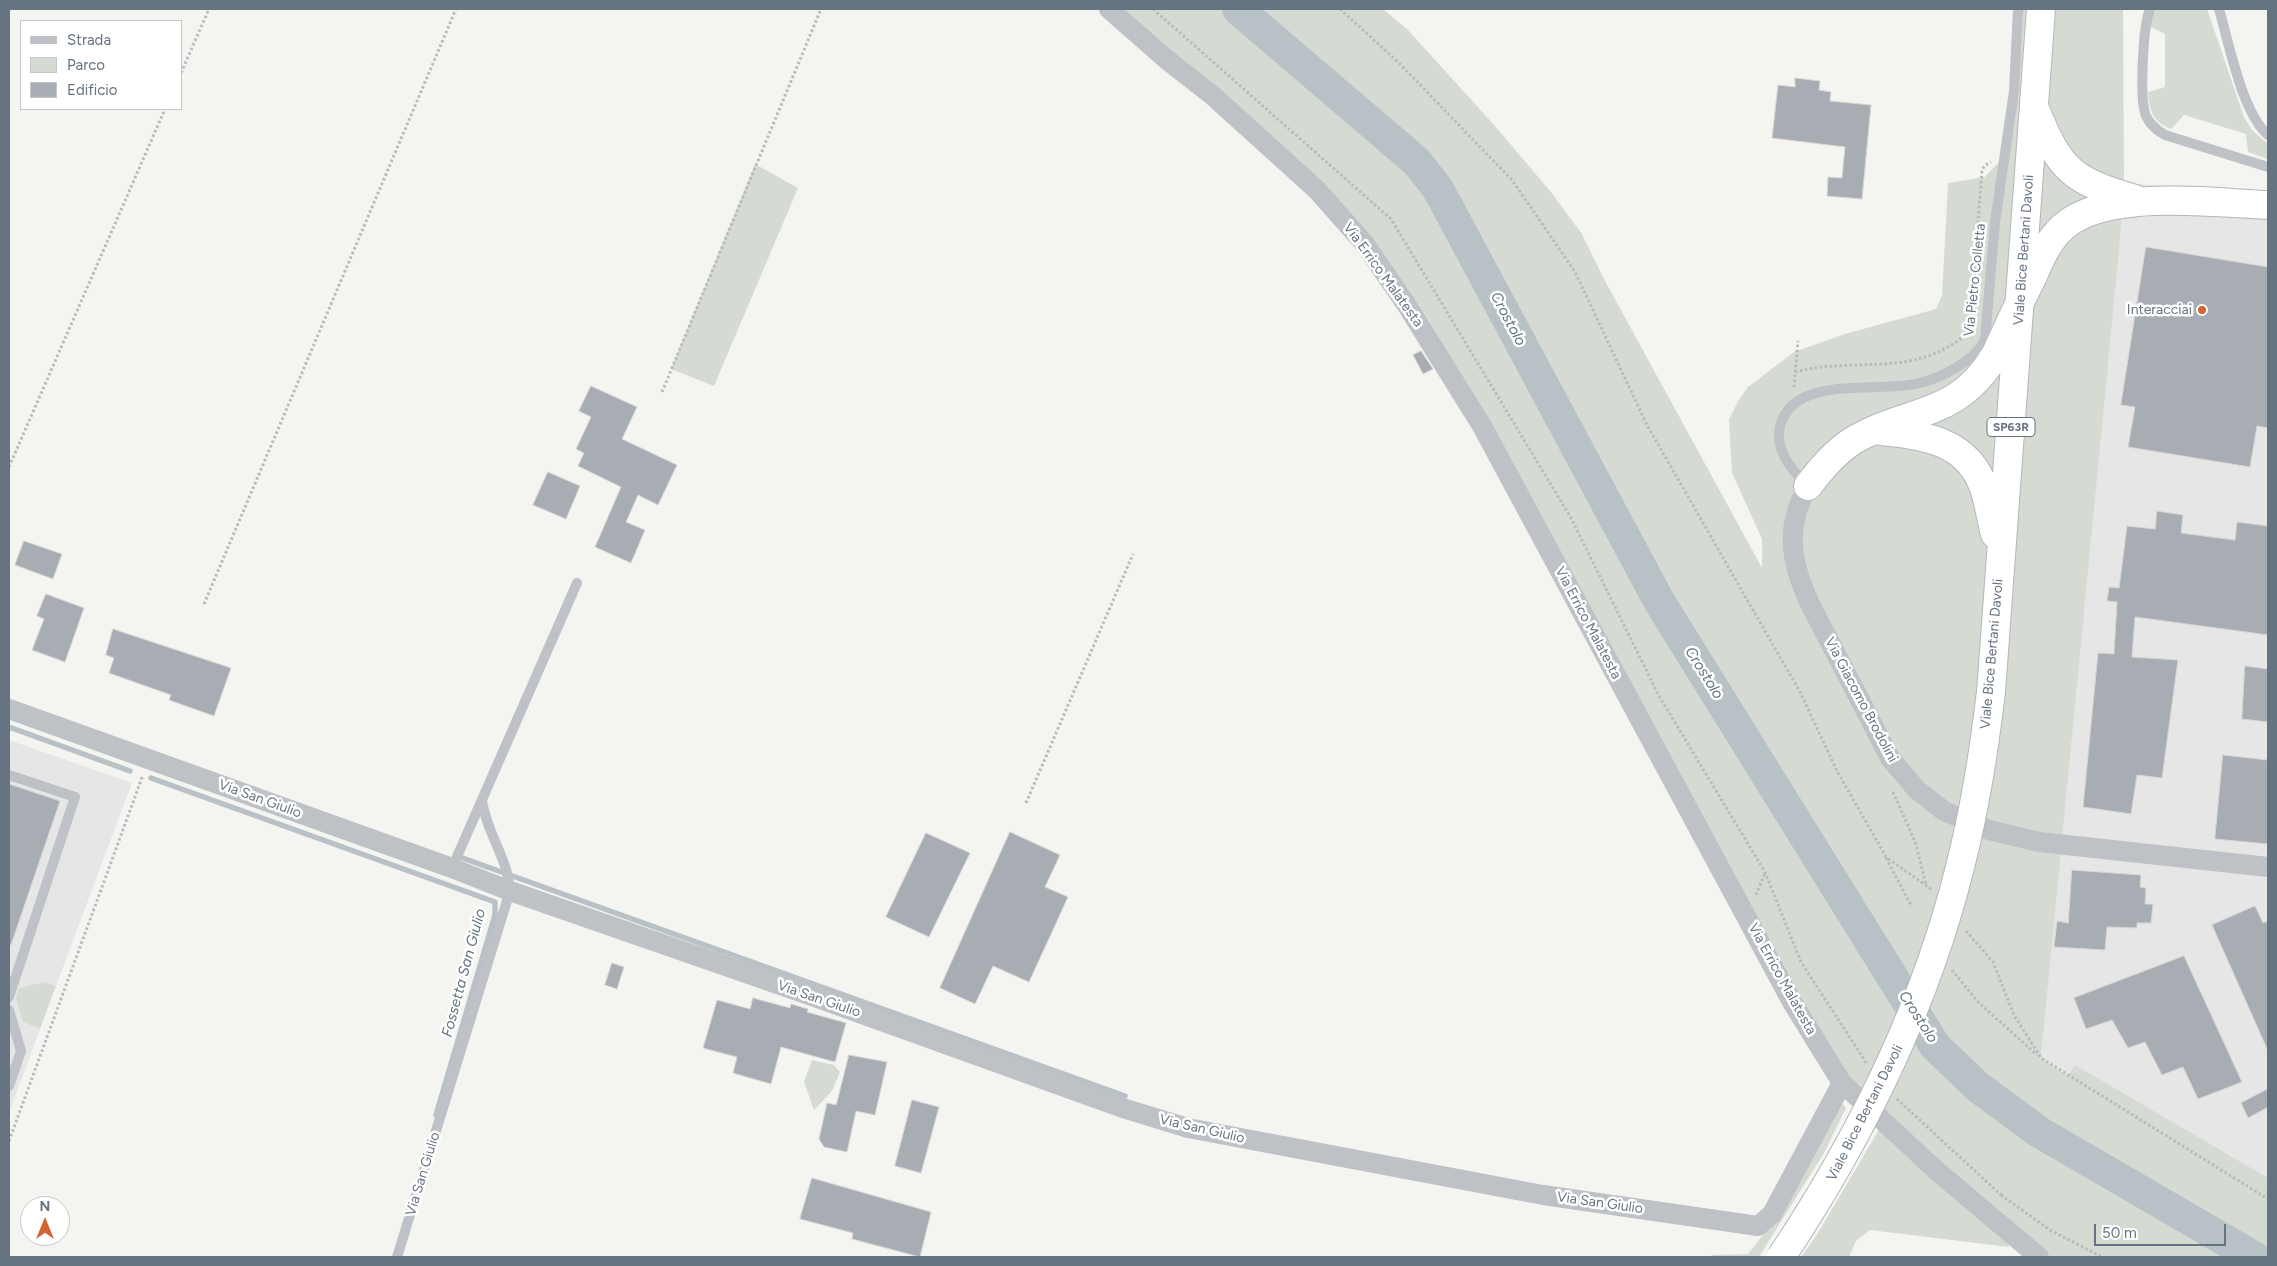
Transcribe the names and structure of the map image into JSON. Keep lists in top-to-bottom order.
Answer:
{
  "streets": {
    "highway": ["Viale Bice Bertani Davoli", "SP63R"],
    "street": ["Via Errico Malatesta", "Via Giacomo Brodolini", "Via San Giulio"],
    "lane": ["Via Pietro Colletta"]
  },
  "crossings": [
    ["Via Errico Malatesta", "Via San Giulio"],
    ["Via Pietro Colletta", "Via Giacomo Brodolini"]
  ],
  "water": ["Crostolo", "Fossetta San Giulio"],
  "places": ["Interacciai"],
  "legend": ["Strada", "Parco", "Edificio"],
  "scale_bar": "50 m",
  "north": "top"
}
